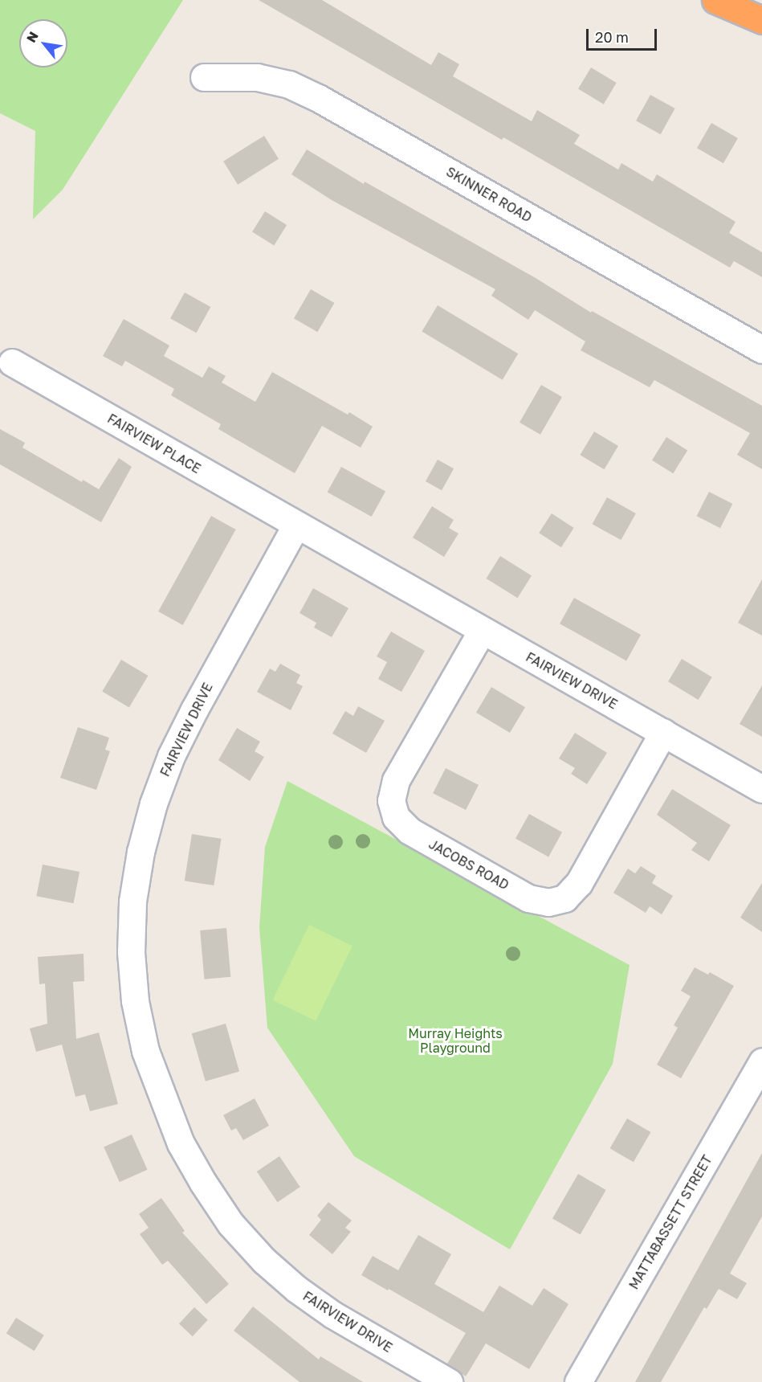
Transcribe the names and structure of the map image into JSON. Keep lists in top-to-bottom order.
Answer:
{
  "streets": {
    "street": [
      "SKINNER ROAD",
      "FAIRVIEW PLACE",
      "FAIRVIEW DRIVE",
      "JACOBS ROAD",
      "MATTABASSETT STREET"
    ]
  },
  "crossings": [
    ["FAIRVIEW PLACE", "FAIRVIEW DRIVE"],
    ["FAIRVIEW DRIVE", "JACOBS ROAD"]
  ],
  "parks": ["Murray Heights Playground"],
  "scale_bar": "20 m",
  "north": "top left"
}
